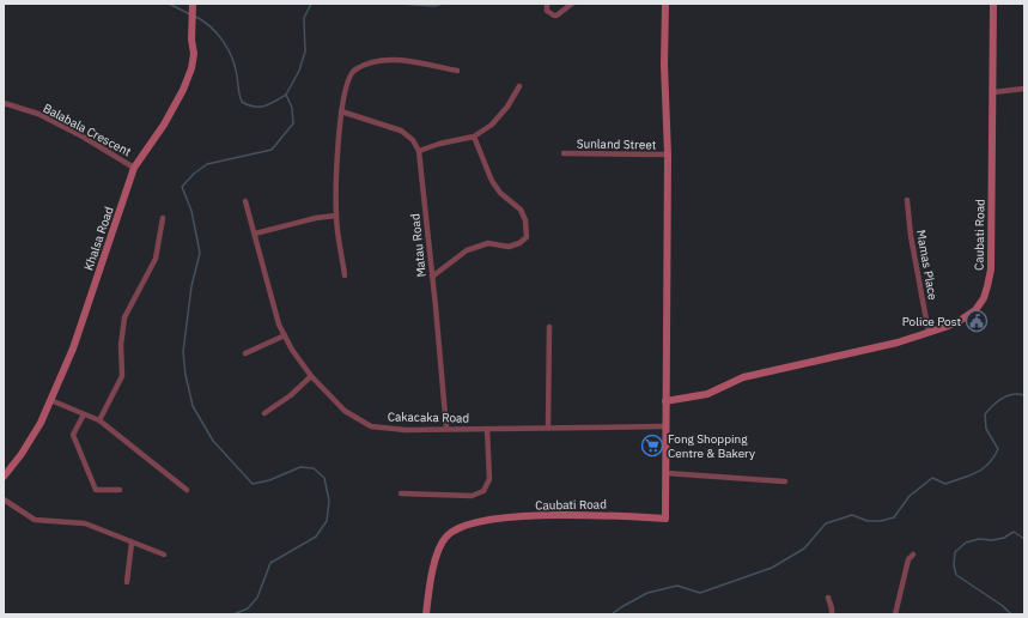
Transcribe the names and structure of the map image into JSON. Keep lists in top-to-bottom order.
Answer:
{
  "streets": {
    "street": [
      "Balabala Crescent",
      "Sunland Street",
      "Caubati Road",
      "Khalsa Road",
      "Matau Road",
      "Mamas Place",
      "Cakacaka Road"
    ]
  },
  "crossings": [
    ["Balabala Crescent", "Khalsa Road"],
    ["Sunland Street", "Caubati Road"],
    ["Caubati Road", "Mamas Place"],
    ["Caubati Road", "Cakacaka Road"],
    ["Matau Road", "Cakacaka Road"]
  ],
  "places": {
    "public building": ["Police Post"],
    "supermarket": ["Fong Shopping Centre & Bakery"]
  }
}
